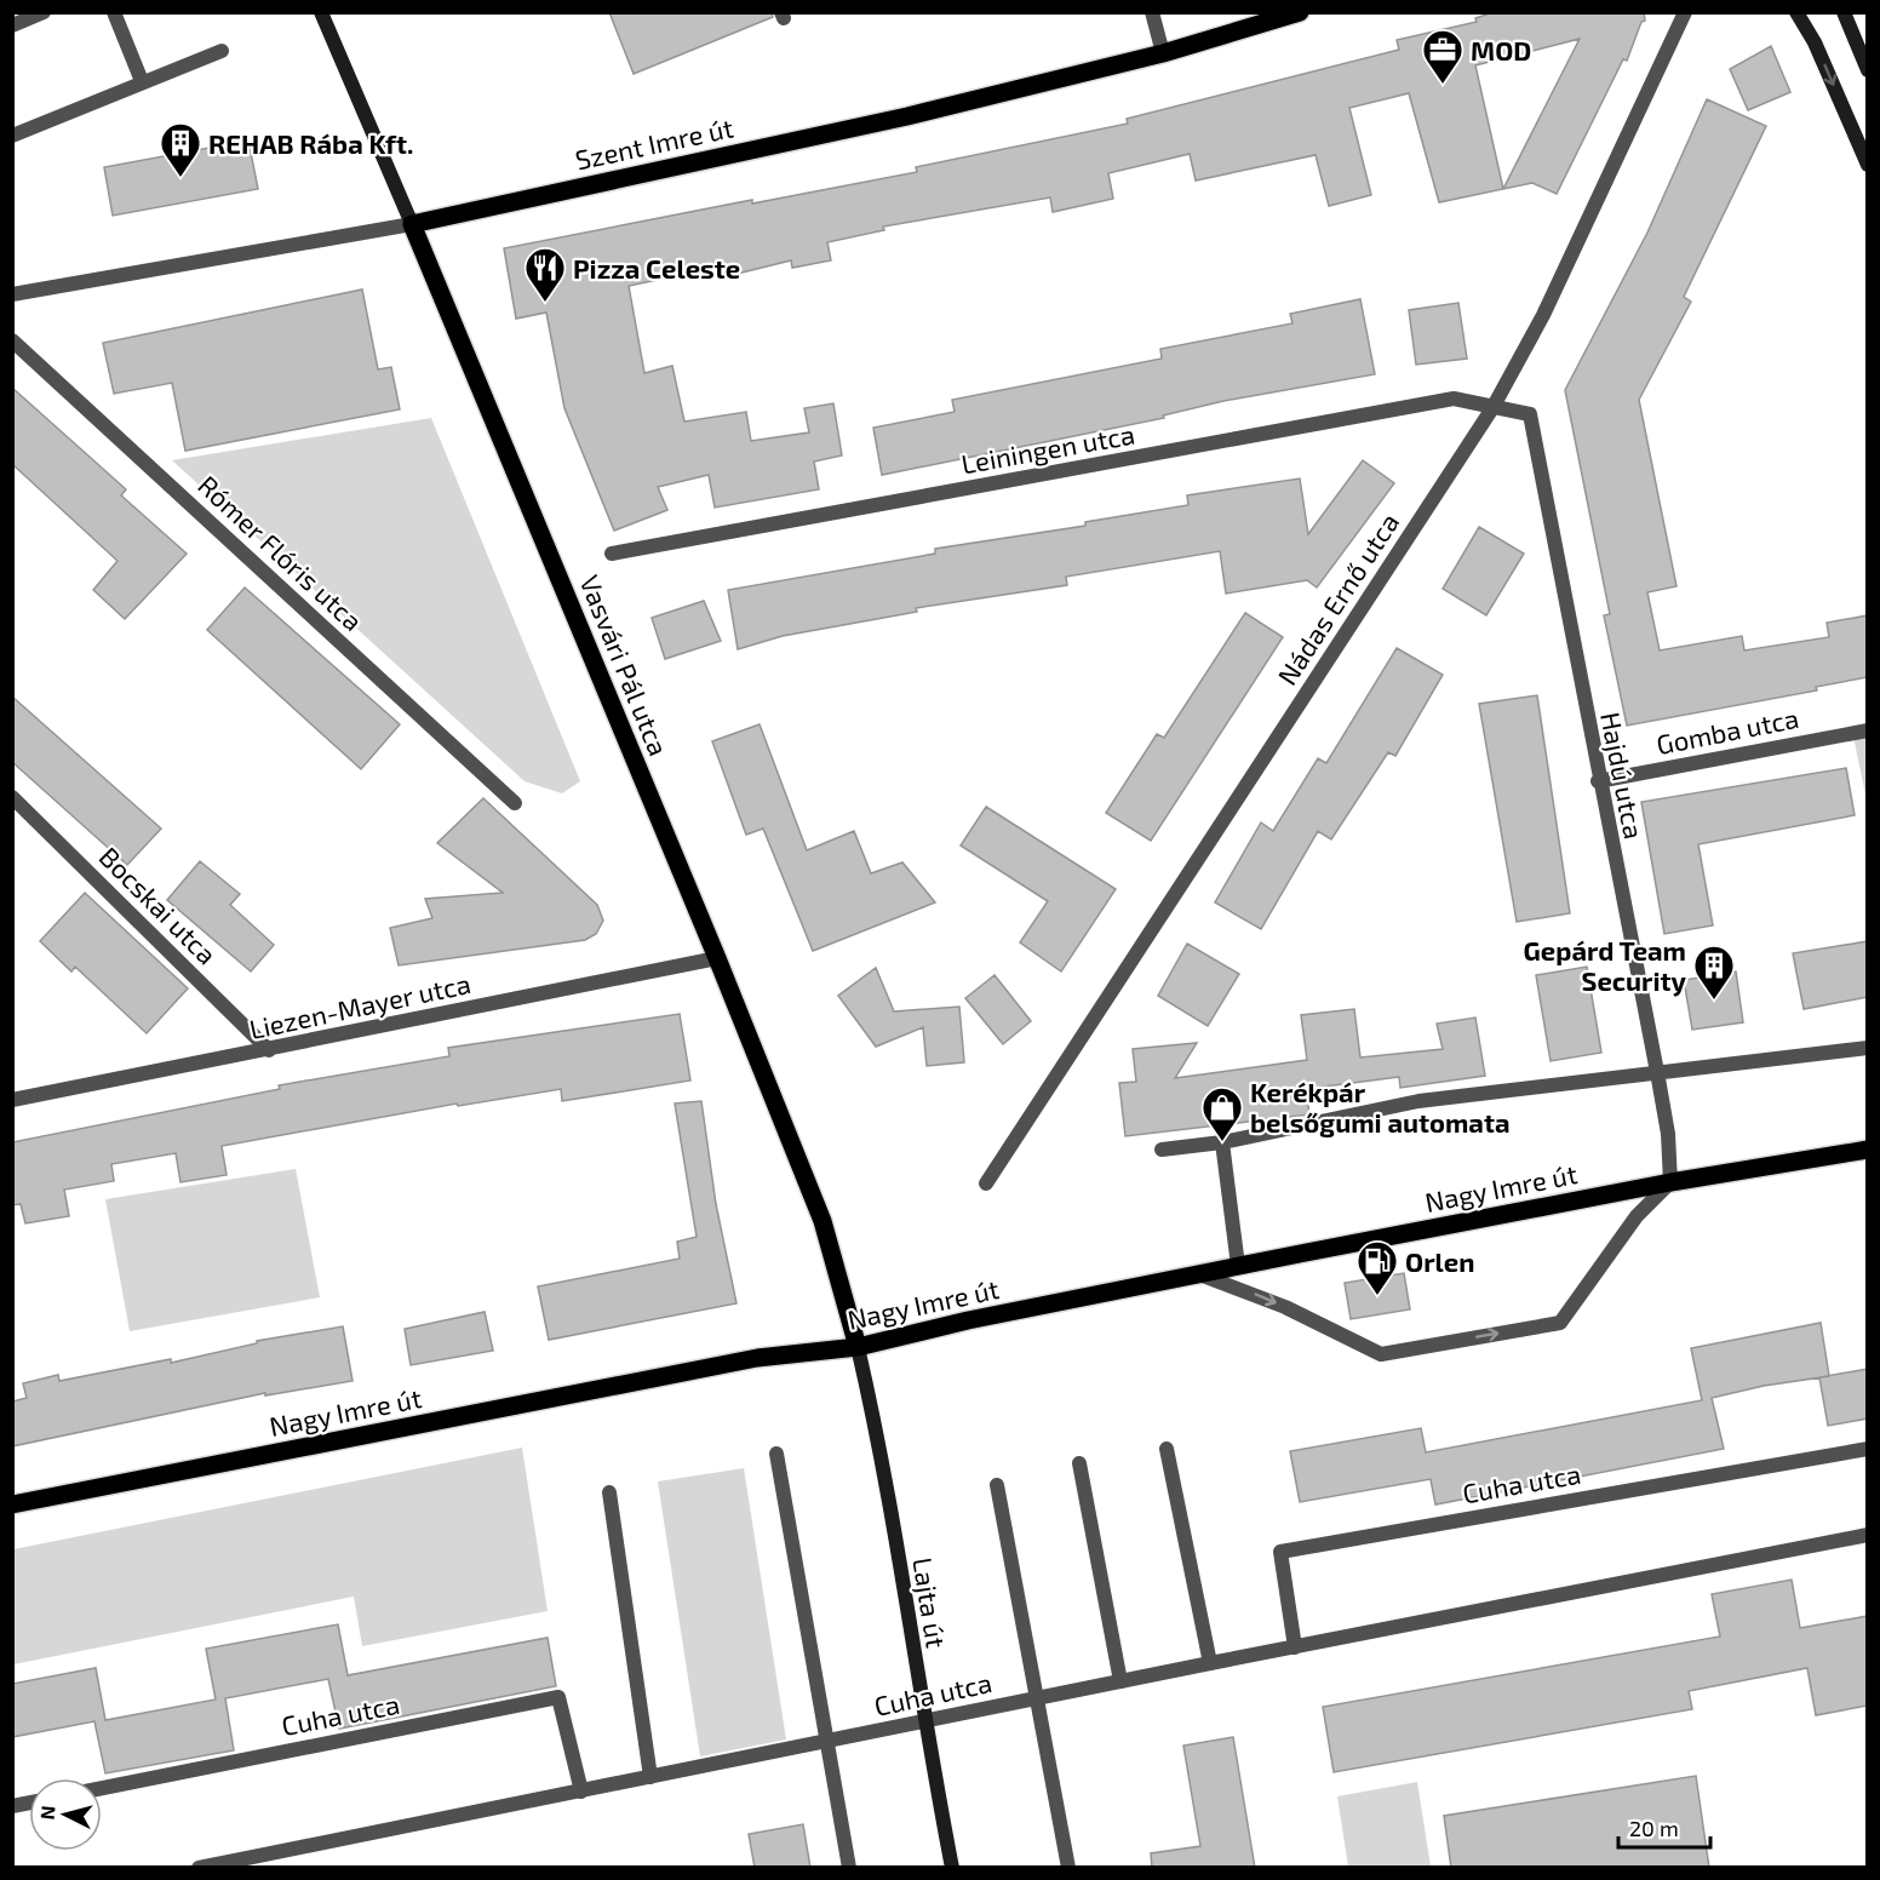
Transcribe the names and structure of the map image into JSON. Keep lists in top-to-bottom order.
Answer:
{
  "streets": {
    "main road": ["Szent Imre út", "Vasvári Pál utca", "Nagy Imre út"],
    "street": [
      "Leiningen utca",
      "Rómer Flóris utca",
      "Nádas Ernő utca",
      "Gomba utca",
      "Hajdú utca",
      "Bocskai utca",
      "Liezen-Mayer utca",
      "Cuha utca",
      "Lajta út"
    ]
  },
  "crossings": [
    ["Szent Imre út", "Vasvári Pál utca"],
    ["Leiningen utca", "Nádas Ernő utca"],
    ["Leiningen utca", "Hajdú utca"],
    ["Nádas Ernő utca", "Hajdú utca"],
    ["Vasvári Pál utca", "Liezen-Mayer utca"],
    ["Vasvári Pál utca", "Nagy Imre út"],
    ["Vasvári Pál utca", "Lajta út"],
    ["Gomba utca", "Hajdú utca"],
    ["Hajdú utca", "Nagy Imre út"],
    ["Bocskai utca", "Liezen-Mayer utca"],
    ["Nagy Imre út", "Lajta út"],
    ["Cuha utca", "Lajta út"]
  ],
  "places": {
    "office": ["MOD"],
    "building": ["REHAB Rába Kft.", "Gepárd Team Security"],
    "restaurant": ["Pizza Celeste"],
    "shop": ["Kerékpár belsőgumi automata"],
    "fuel station": ["Orlen"]
  },
  "scale_bar": "20 m",
  "north": "left"
}
